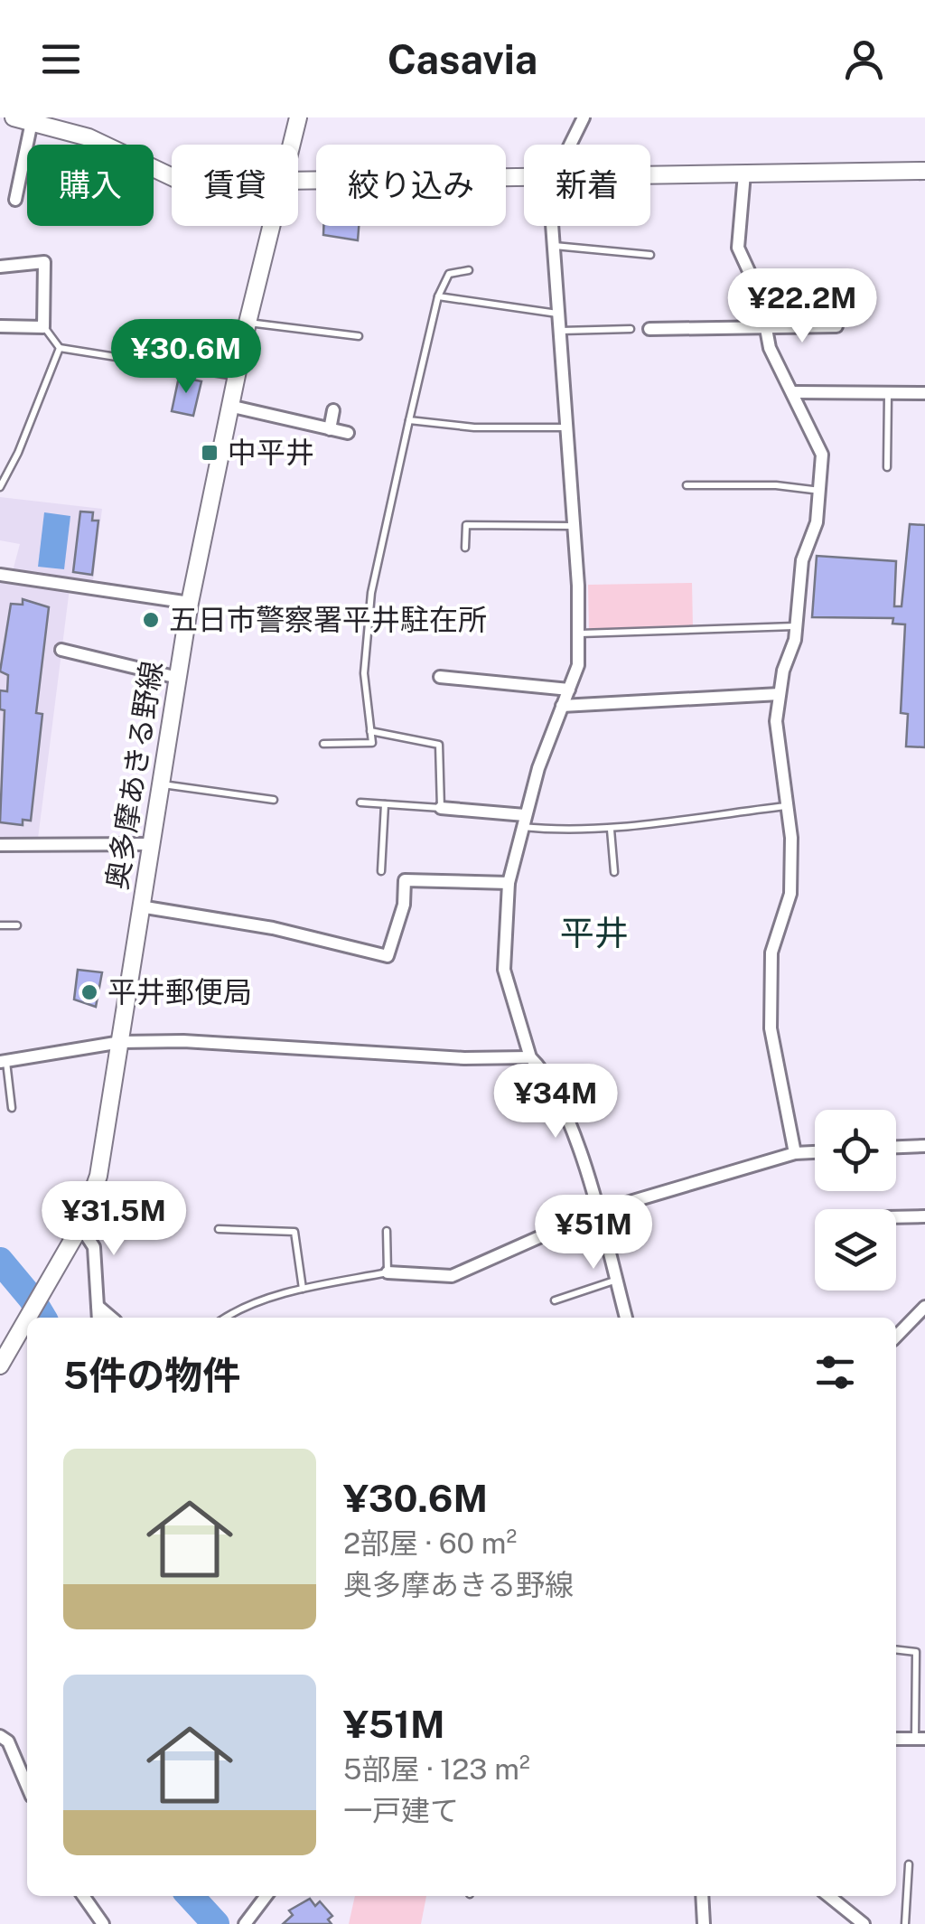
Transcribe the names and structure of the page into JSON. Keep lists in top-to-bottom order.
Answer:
{
  "streets": {
    "main road": ["奥多摩あきる野線"]
  },
  "districts": ["平井"],
  "places": {
    "transit": ["中平井"],
    "other": ["五日市警察署平井駐在所", "平井郵便局"]
  },
  "page": {
    "header": "Casavia",
    "chip": [
      "購入",
      "賃貸",
      "絞り込み",
      "新着"
    ],
    "price": [
      "¥22.2M",
      "¥30.6M",
      "¥34M",
      "¥31.5M",
      "¥51M"
    ],
    "heading": "5件の物件",
    "list": [
      {
        "name": "¥30.6M",
        "note": "2部屋 · 60 m² · 奥多摩あきる野線"
      },
      {
        "name": "¥51M",
        "note": "5部屋 · 123 m² · 一戸建て"
      }
    ]
  }
}
